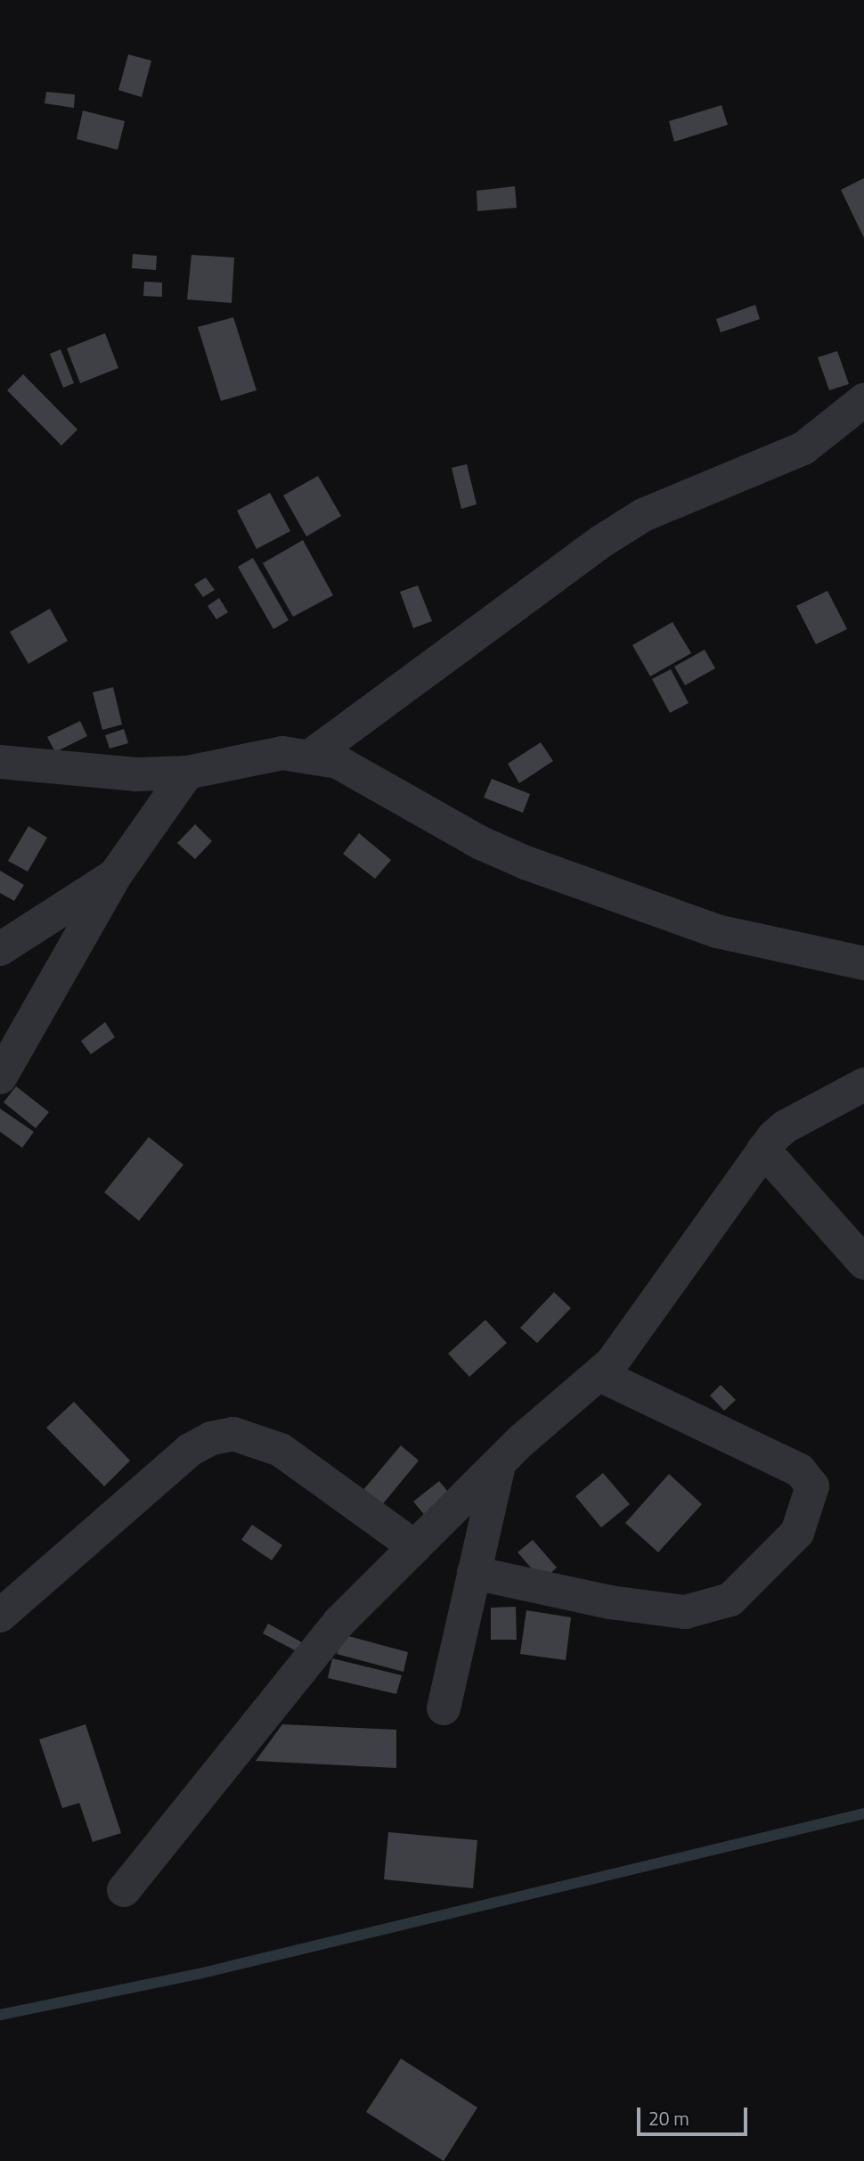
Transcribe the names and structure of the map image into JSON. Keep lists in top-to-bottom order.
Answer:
{
  "scale_bar": "20 m"
}
